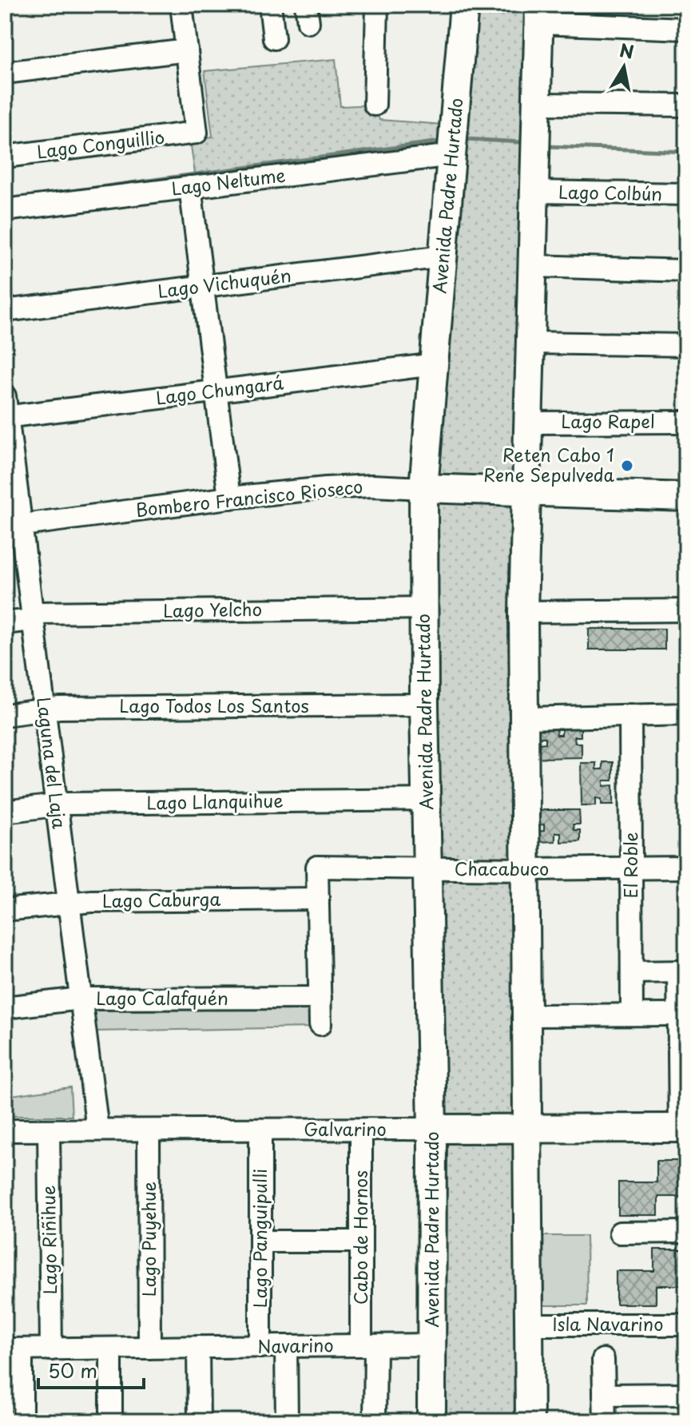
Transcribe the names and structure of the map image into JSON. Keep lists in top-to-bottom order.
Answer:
{
  "streets": {
    "main road": ["Avenida Padre Hurtado", "Bombero Francisco Rioseco", "Galvarino"],
    "street": [
      "Lago Conguillio",
      "Lago Neltume",
      "Lago Colbún",
      "Lago Vichuquén",
      "Lago Chungará",
      "Lago Rapel",
      "Lago Yelcho",
      "Lago Todos Los Santos",
      "Laguna del Laja",
      "Lago Llanquihue",
      "El Roble",
      "Chacabuco",
      "Lago Caburga",
      "Lago Calafquén",
      "Cabo de Hornos",
      "Lago Panguipulli",
      "Lago Puyehue",
      "Lago Riñihue",
      "Isla Navarino",
      "Navarino"
    ]
  },
  "crossings": [
    ["Lago Neltume", "Avenida Padre Hurtado"],
    ["Avenida Padre Hurtado", "Lago Vichuquén"],
    ["Avenida Padre Hurtado", "Lago Chungará"],
    ["Avenida Padre Hurtado", "Bombero Francisco Rioseco"],
    ["Avenida Padre Hurtado", "Lago Yelcho"],
    ["Avenida Padre Hurtado", "Lago Todos Los Santos"],
    ["Avenida Padre Hurtado", "Lago Llanquihue"],
    ["Avenida Padre Hurtado", "Chacabuco"],
    ["Avenida Padre Hurtado", "Galvarino"],
    ["Avenida Padre Hurtado", "Navarino"],
    ["Lago Chungará", "Laguna del Laja"],
    ["Bombero Francisco Rioseco", "Laguna del Laja"],
    ["Lago Yelcho", "Laguna del Laja"],
    ["Lago Todos Los Santos", "Laguna del Laja"],
    ["Laguna del Laja", "Lago Llanquihue"],
    ["Laguna del Laja", "Lago Caburga"],
    ["Laguna del Laja", "Lago Calafquén"],
    ["Laguna del Laja", "Galvarino"],
    ["El Roble", "Chacabuco"],
    ["Chacabuco", "Lago Caburga"],
    ["Galvarino", "Cabo de Hornos"],
    ["Galvarino", "Lago Panguipulli"],
    ["Galvarino", "Lago Puyehue"],
    ["Galvarino", "Lago Riñihue"],
    ["Cabo de Hornos", "Navarino"],
    ["Lago Panguipulli", "Navarino"],
    ["Lago Puyehue", "Navarino"],
    ["Lago Riñihue", "Navarino"]
  ],
  "places": ["Reten Cabo 1 Rene Sepulveda"],
  "scale_bar": "50 m",
  "north": "top"
}
